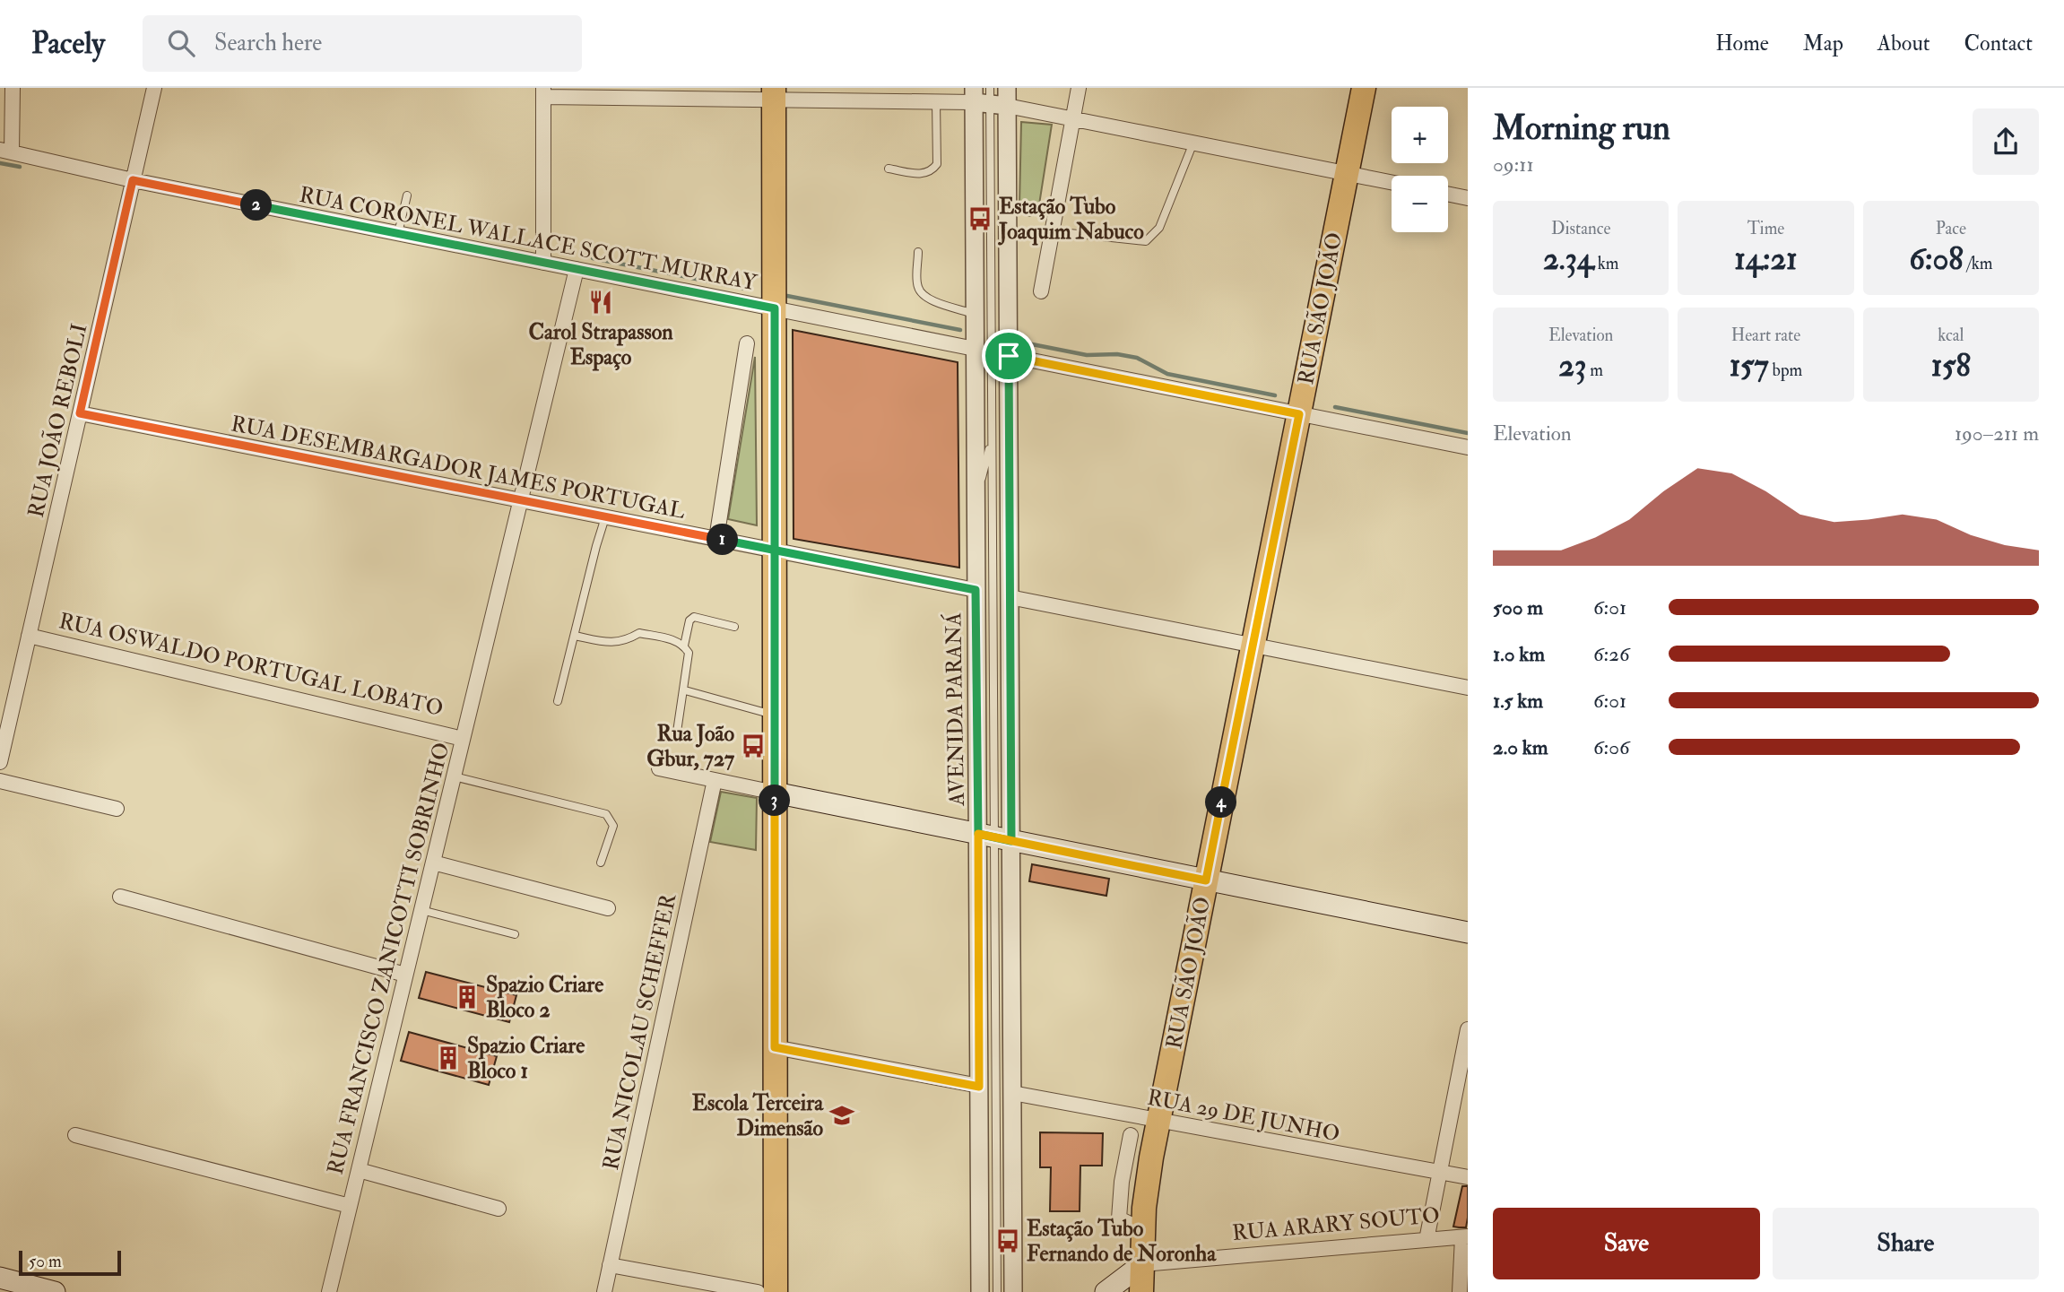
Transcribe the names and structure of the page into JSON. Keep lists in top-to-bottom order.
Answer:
{
  "streets": {
    "main road": ["RUA SÃO JOÃO"],
    "street": [
      "RUA CORONEL WALLACE SCOTT MURRAY",
      "RUA JOÃO REBOLI",
      "RUA DESEMBARGADOR JAMES PORTUGAL",
      "RUA OSWALDO PORTUGAL LOBATO",
      "AVENIDA PARANÁ",
      "RUA FRANCISCO ZANICOTTI SOBRINHO",
      "RUA NICOLAU SCHEFFER",
      "RUA 29 DE JUNHO",
      "RUA ARARY SOUTO"
    ]
  },
  "crossings": [
    ["RUA CORONEL WALLACE SCOTT MURRAY", "RUA JOÃO REBOLI"],
    ["RUA CORONEL WALLACE SCOTT MURRAY", "AVENIDA PARANÁ"],
    ["RUA CORONEL WALLACE SCOTT MURRAY", "RUA FRANCISCO ZANICOTTI SOBRINHO"],
    ["RUA SÃO JOÃO", "RUA 29 DE JUNHO"],
    ["RUA SÃO JOÃO", "RUA ARARY SOUTO"],
    ["RUA JOÃO REBOLI", "RUA DESEMBARGADOR JAMES PORTUGAL"],
    ["RUA JOÃO REBOLI", "RUA OSWALDO PORTUGAL LOBATO"],
    ["RUA DESEMBARGADOR JAMES PORTUGAL", "AVENIDA PARANÁ"],
    ["RUA DESEMBARGADOR JAMES PORTUGAL", "RUA FRANCISCO ZANICOTTI SOBRINHO"],
    ["RUA OSWALDO PORTUGAL LOBATO", "RUA FRANCISCO ZANICOTTI SOBRINHO"],
    ["AVENIDA PARANÁ", "RUA 29 DE JUNHO"]
  ],
  "places": {
    "bus stop": ["Estação Tubo Joaquim Nabuco", "Rua João Gbur, 727", "Estação Tubo Fernando de Noronha"],
    "restaurant": ["Carol Strapasson Espaço"],
    "building": ["Spazio Criare Bloco 2", "Spazio Criare Bloco 1"],
    "school or university": ["Escola Terceira Dimensão"]
  },
  "scale_bar": "50 m",
  "page": {
    "header": "Pacely",
    "search": "Search here",
    "nav": [
      "Home",
      "Map",
      "About",
      "Contact"
    ],
    "heading": ["Morning run", "09:11"],
    "map_buttons": ["+", "−"],
    "pins": [
      "2",
      "1",
      "3",
      "4"
    ],
    "stats": [
      ["Distance", "2.34 km"],
      ["Time", "14:21"],
      ["Pace", "6:08 /km"],
      ["Elevation", "23 m"],
      ["Heart rate", "157 bpm"],
      ["kcal", "158"]
    ],
    "chart": ["Elevation", "190–211 m"],
    "list": [
      {
        "name": "500 m",
        "note": "6:01"
      },
      {
        "name": "1.0 km",
        "note": "6:26"
      },
      {
        "name": "1.5 km",
        "note": "6:01"
      },
      {
        "name": "2.0 km",
        "note": "6:06"
      }
    ],
    "buttons": ["Save", "Share"],
    "scale": "50 m"
  }
}
